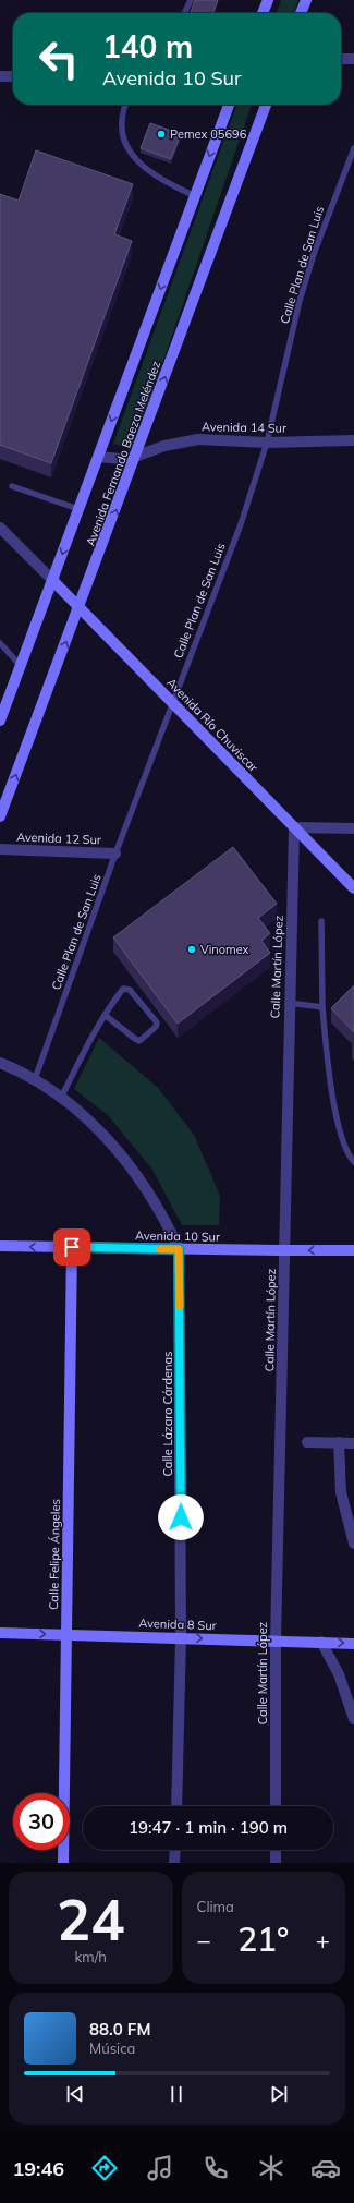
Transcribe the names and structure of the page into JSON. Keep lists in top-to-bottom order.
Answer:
{
  "streets": {
    "main road": [
      "Avenida Fernando Baeza Meléndez",
      "Avenida Río Chuviscar",
      "Avenida 10 Sur",
      "Calle Felipe Ángeles",
      "Avenida 8 Sur"
    ],
    "street": [
      "Avenida 14 Sur",
      "Avenida 12 Sur",
      "Calle Martín López",
      "Calle Lázaro Cárdenas"
    ],
    "lane": ["Calle Plan de San Luis"]
  },
  "crossings": [
    ["Calle Plan de San Luis", "Avenida 14 Sur"],
    ["Calle Plan de San Luis", "Avenida Río Chuviscar"],
    ["Calle Plan de San Luis", "Avenida 12 Sur"],
    ["Avenida 14 Sur", "Avenida Fernando Baeza Meléndez"],
    ["Avenida Fernando Baeza Meléndez", "Avenida Río Chuviscar"],
    ["Avenida Río Chuviscar", "Calle Martín López"],
    ["Calle Martín López", "Avenida 10 Sur"],
    ["Calle Martín López", "Avenida 8 Sur"],
    ["Avenida 10 Sur", "Calle Lázaro Cárdenas"],
    ["Avenida 10 Sur", "Calle Felipe Ángeles"],
    ["Calle Lázaro Cárdenas", "Avenida 8 Sur"],
    ["Calle Felipe Ángeles", "Avenida 8 Sur"]
  ],
  "one_way": ["Avenida 10 Sur", "Avenida 8 Sur"],
  "places": ["Pemex 05696", "Vinomex"],
  "page": {
    "turn": ["140 m", "Avenida 10 Sur"],
    "limit": "30",
    "trip": "19:47 · 1 min · 190 m",
    "tile": [
      ["24", "km/h"],
      "Clima"
    ],
    "heat": ["−", "21°", "+"],
    "song": ["88.0 FM", "Música"],
    "tabs": "19:46"
  }
}
